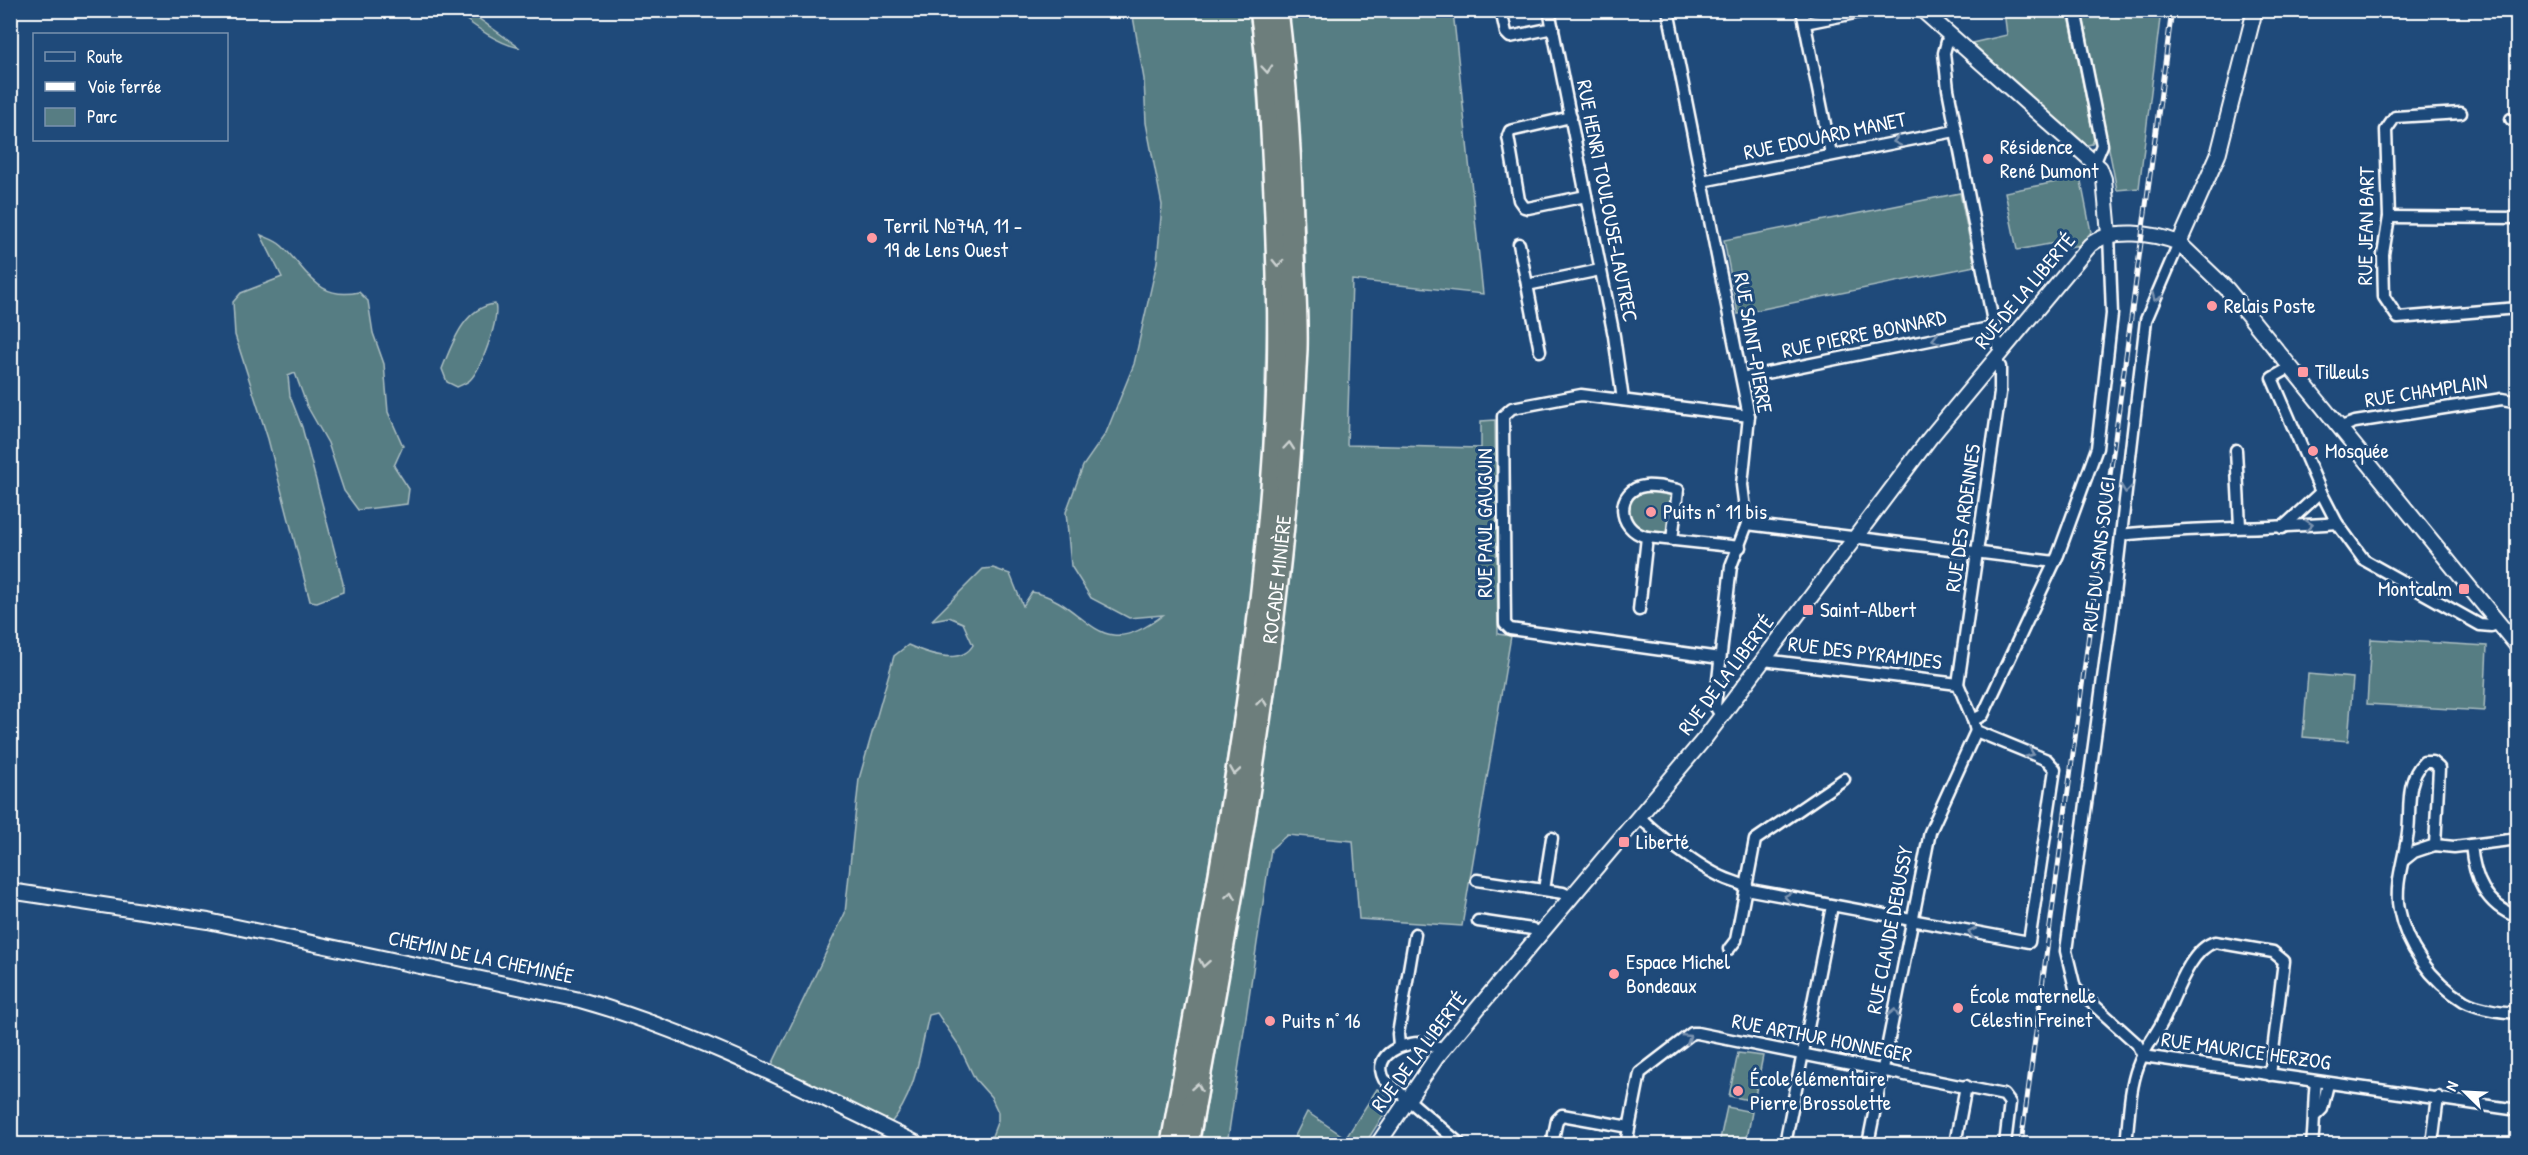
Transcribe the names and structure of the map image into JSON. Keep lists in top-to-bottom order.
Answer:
{
  "streets": {
    "highway": ["ROCADE MINIÈRE"],
    "street": [
      "RUE EDOUARD MANET",
      "RUE HENRI TOULOUSE-LAUTREC",
      "RUE JEAN BART",
      "RUE DE LA LIBERTÉ",
      "RUE PIERRE BONNARD",
      "RUE SAINT-PIERRE",
      "RUE CHAMPLAIN",
      "RUE DES ARDENNES",
      "RUE PAUL GAUGUIN",
      "RUE DU SANS SOUCI",
      "RUE DES PYRAMIDES",
      "RUE CLAUDE DEBUSSY",
      "CHEMIN DE LA CHEMINÉE",
      "RUE ARTHUR HONNEGER",
      "RUE MAURICE HERZOG"
    ]
  },
  "crossings": [
    ["RUE EDOUARD MANET", "RUE SAINT-PIERRE"],
    ["RUE EDOUARD MANET", "RUE DES ARDENNES"],
    ["RUE HENRI TOULOUSE-LAUTREC", "RUE PAUL GAUGUIN"],
    ["RUE DE LA LIBERTÉ", "RUE SAINT-PIERRE"],
    ["RUE DE LA LIBERTÉ", "RUE DES ARDENNES"],
    ["RUE DE LA LIBERTÉ", "RUE DES PYRAMIDES"],
    ["RUE DE LA LIBERTÉ", "RUE CLAUDE DEBUSSY"],
    ["RUE PIERRE BONNARD", "RUE SAINT-PIERRE"],
    ["RUE PIERRE BONNARD", "RUE DES ARDENNES"],
    ["RUE SAINT-PIERRE", "RUE PAUL GAUGUIN"],
    ["RUE DES ARDENNES", "RUE DES PYRAMIDES"],
    ["RUE DU SANS SOUCI", "RUE MAURICE HERZOG"],
    ["RUE DES PYRAMIDES", "RUE CLAUDE DEBUSSY"],
    ["RUE CLAUDE DEBUSSY", "RUE ARTHUR HONNEGER"]
  ],
  "one_way": [
    "RUE EDOUARD MANET",
    "RUE PIERRE BONNARD",
    "RUE DU SANS SOUCI",
    "RUE ARTHUR HONNEGER"
  ],
  "places": {
    "other": [
      "Résidence René Dumont",
      "Terril №74A, 11 - 19 de Lens Ouest",
      "Relais Poste",
      "Mosquée",
      "Puits n° 11 bis",
      "Espace Michel Bondeaux",
      "École maternelle Célestin Freinet",
      "Puits n° 16",
      "École élémentaire Pierre Brossolette"
    ],
    "transit": [
      "Tilleuls",
      "Montcalm",
      "Saint-Albert",
      "Liberté"
    ]
  },
  "legend": ["Route", "Voie ferrée", "Parc"],
  "north": "top left"
}
